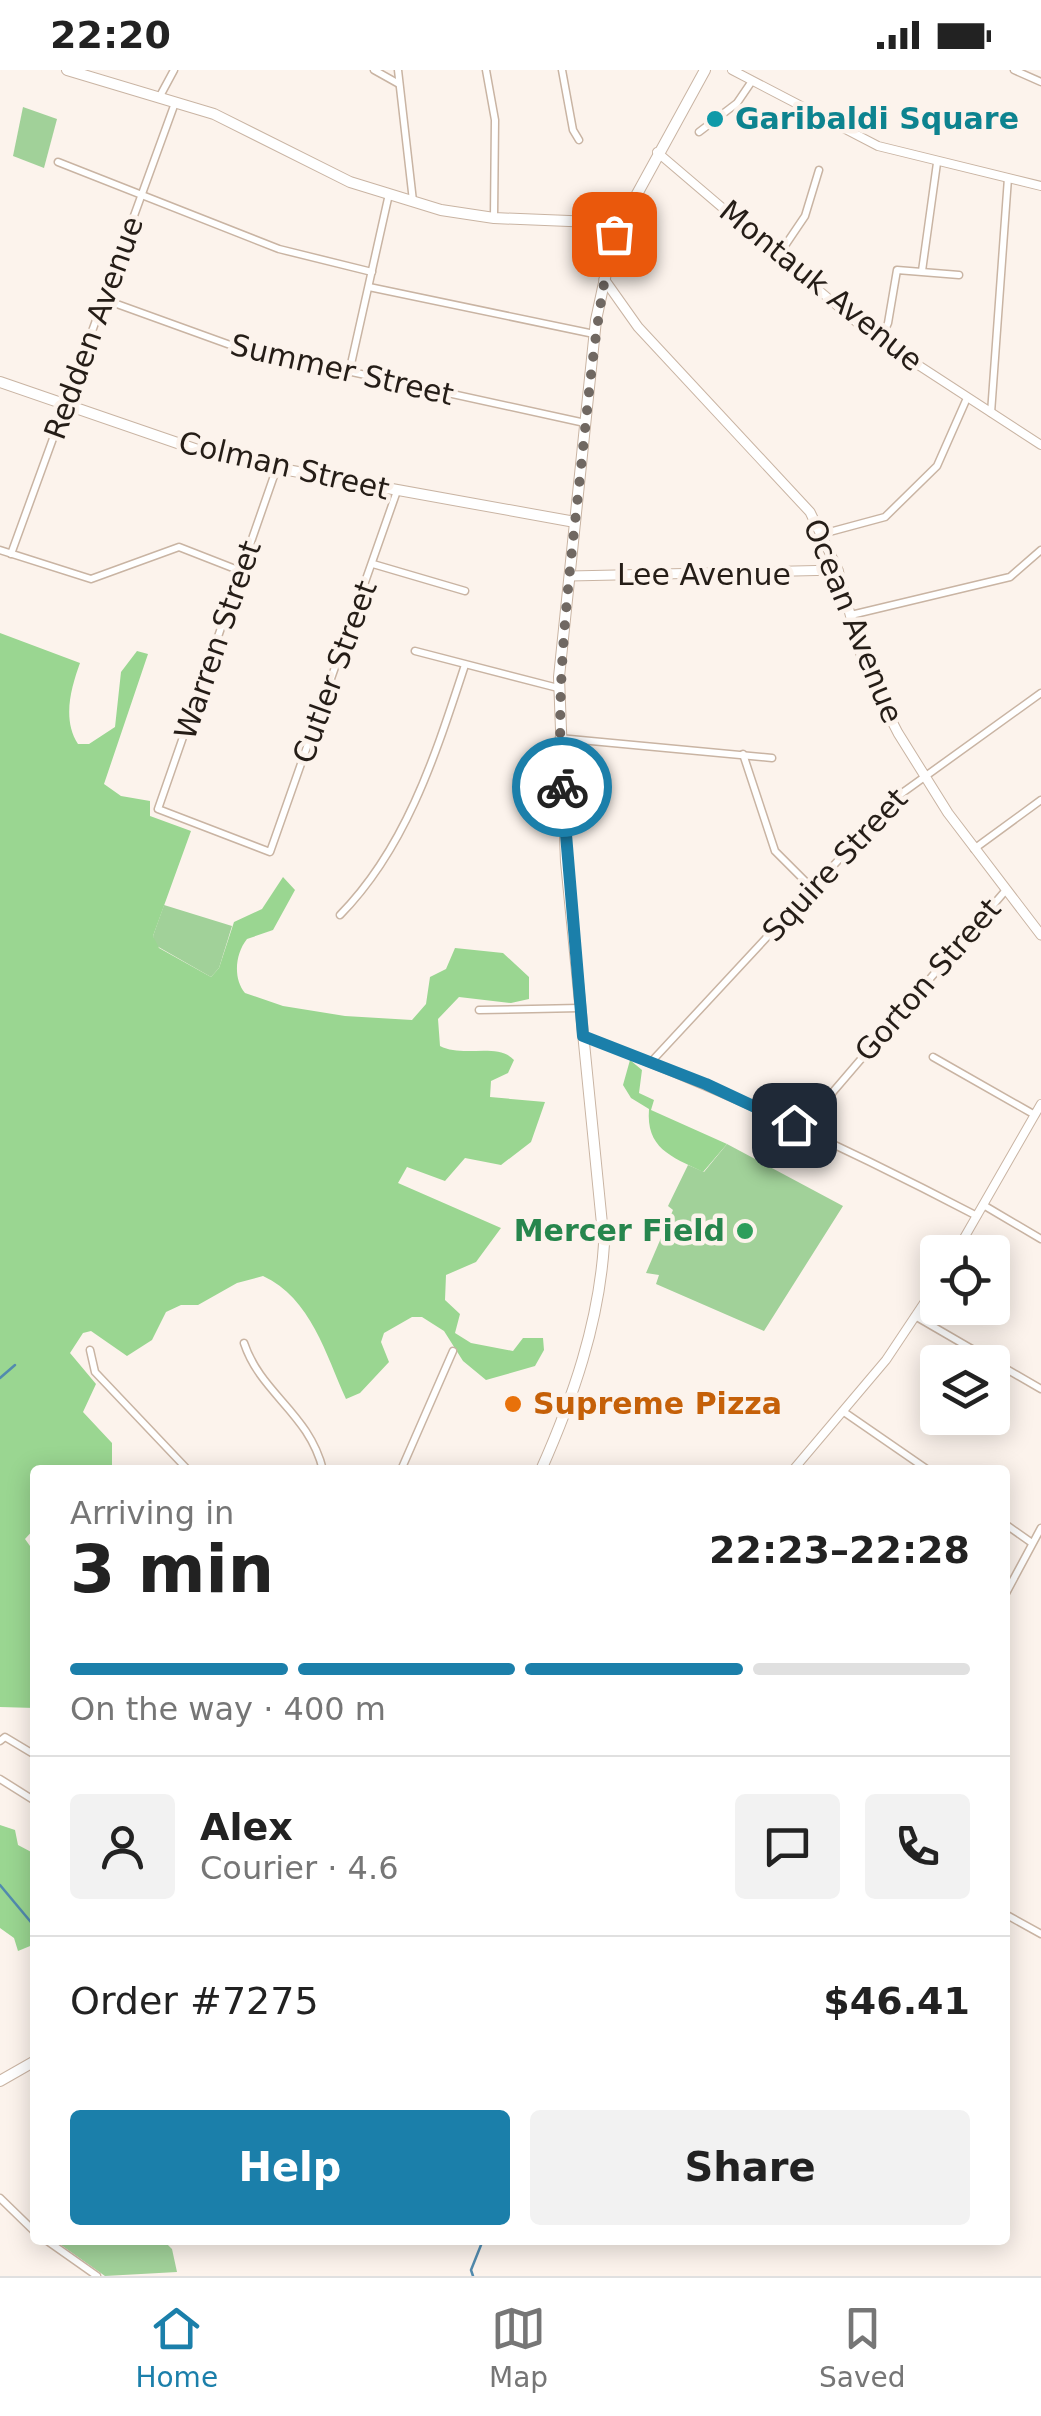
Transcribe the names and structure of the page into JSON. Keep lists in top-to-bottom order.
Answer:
{
  "streets": {
    "main road": ["Colman Street", "Lee Avenue", "Ocean Avenue"],
    "street": [
      "Montauk Avenue",
      "Redden Avenue",
      "Summer Street",
      "Warren Street",
      "Cutler Street",
      "Squire Street",
      "Gorton Street"
    ]
  },
  "crossings": [
    ["Redden Avenue", "Summer Street"],
    ["Redden Avenue", "Colman Street"],
    ["Colman Street", "Warren Street"],
    ["Colman Street", "Cutler Street"],
    ["Lee Avenue", "Ocean Avenue"],
    ["Ocean Avenue", "Squire Street"],
    ["Ocean Avenue", "Gorton Street"],
    ["Warren Street", "Cutler Street"]
  ],
  "places": ["Garibaldi Square", "Mercer Field", "Supreme Pizza"],
  "page": {
    "status": "22:20",
    "heading": ["3 min", "Arriving in", "22:23–22:28"],
    "panel": [
      "Alex",
      "Courier · 4.6",
      "Order #7275",
      "$46.41"
    ],
    "bar": "On the way · 400 m",
    "buttons": ["Help", "Share"],
    "tabs": ["Home", "Map", "Saved"]
  }
}
